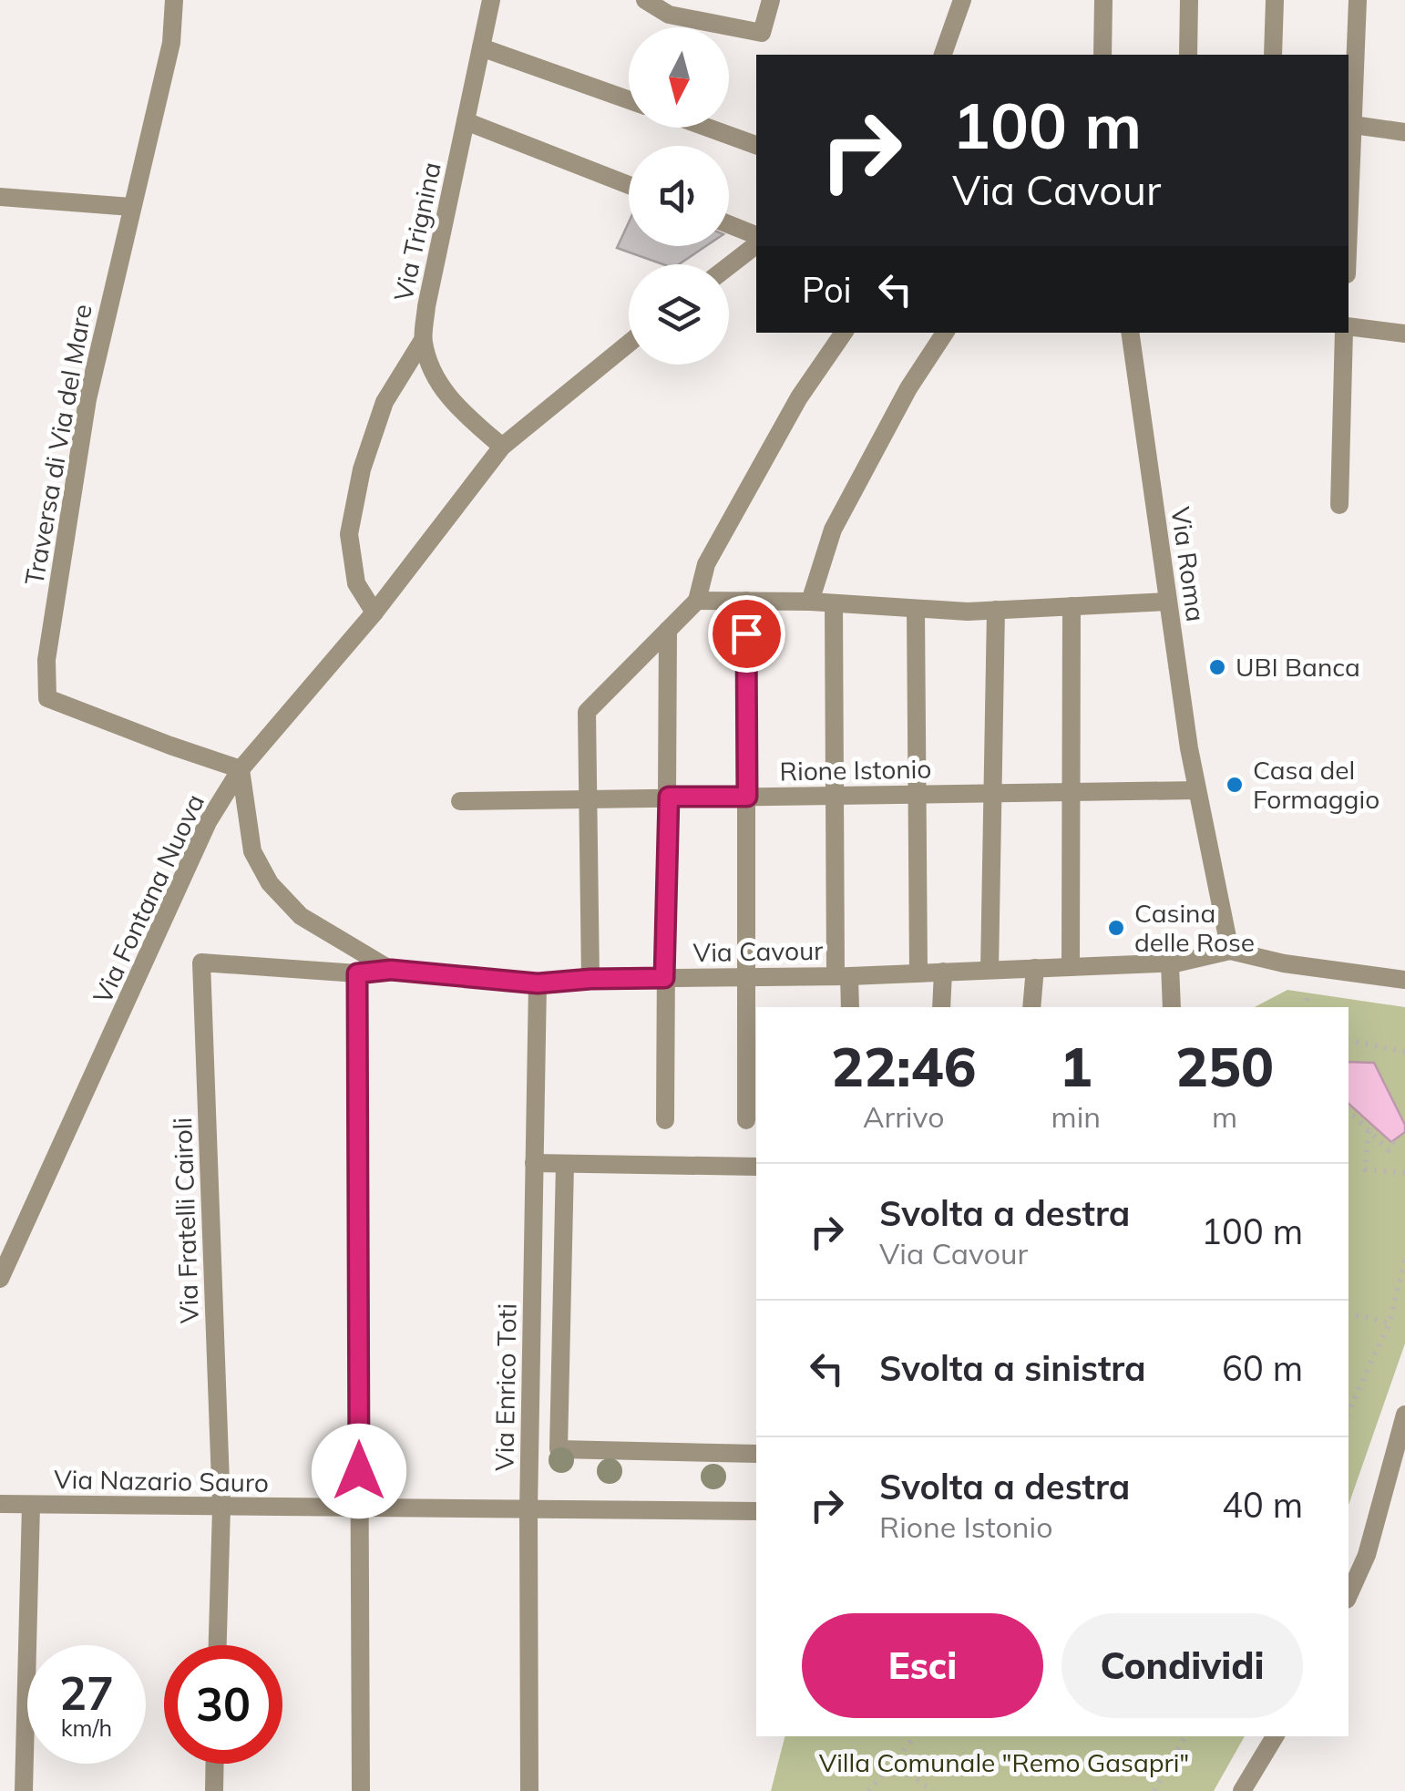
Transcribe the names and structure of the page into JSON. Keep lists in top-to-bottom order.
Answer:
{
  "streets": {
    "street": [
      "Via Trignina",
      "Traversa di Via del Mare",
      "Via Roma",
      "Rione Istonio",
      "Via Fontana Nuova",
      "Via Cavour",
      "Via Fratelli Cairoli",
      "Via Enrico Toti",
      "Via Nazario Sauro"
    ]
  },
  "crossings": [
    ["Via Trignina", "Via Fontana Nuova"],
    ["Traversa di Via del Mare", "Via Fontana Nuova"],
    ["Traversa di Via del Mare", "Via Cavour"],
    ["Via Roma", "Rione Istonio"],
    ["Via Roma", "Via Cavour"],
    ["Via Fontana Nuova", "Via Cavour"],
    ["Via Cavour", "Via Fratelli Cairoli"],
    ["Via Cavour", "Via Enrico Toti"],
    ["Via Fratelli Cairoli", "Via Nazario Sauro"],
    ["Via Enrico Toti", "Via Nazario Sauro"]
  ],
  "parks": ["Villa Comunale \"Remo Gasapri\""],
  "places": ["UBI Banca", "Casa del Formaggio", "Casina delle Rose"],
  "north": "bottom",
  "page": {
    "turn": ["100 m", "Via Cavour"],
    "then": "Poi",
    "eta": [
      "22:46",
      "Arrivo",
      "1",
      "min",
      "250",
      "m"
    ],
    "list": [
      {
        "name": "Svolta a destra",
        "note": "Via Cavour",
        "value": "100 m"
      },
      {
        "name": "Svolta a sinistra",
        "value": "60 m"
      },
      {
        "name": "Svolta a destra",
        "note": "Rione Istonio",
        "value": "40 m"
      }
    ],
    "buttons": ["Esci", "Condividi"],
    "speed": "27 km/h",
    "limit": "30"
  }
}
